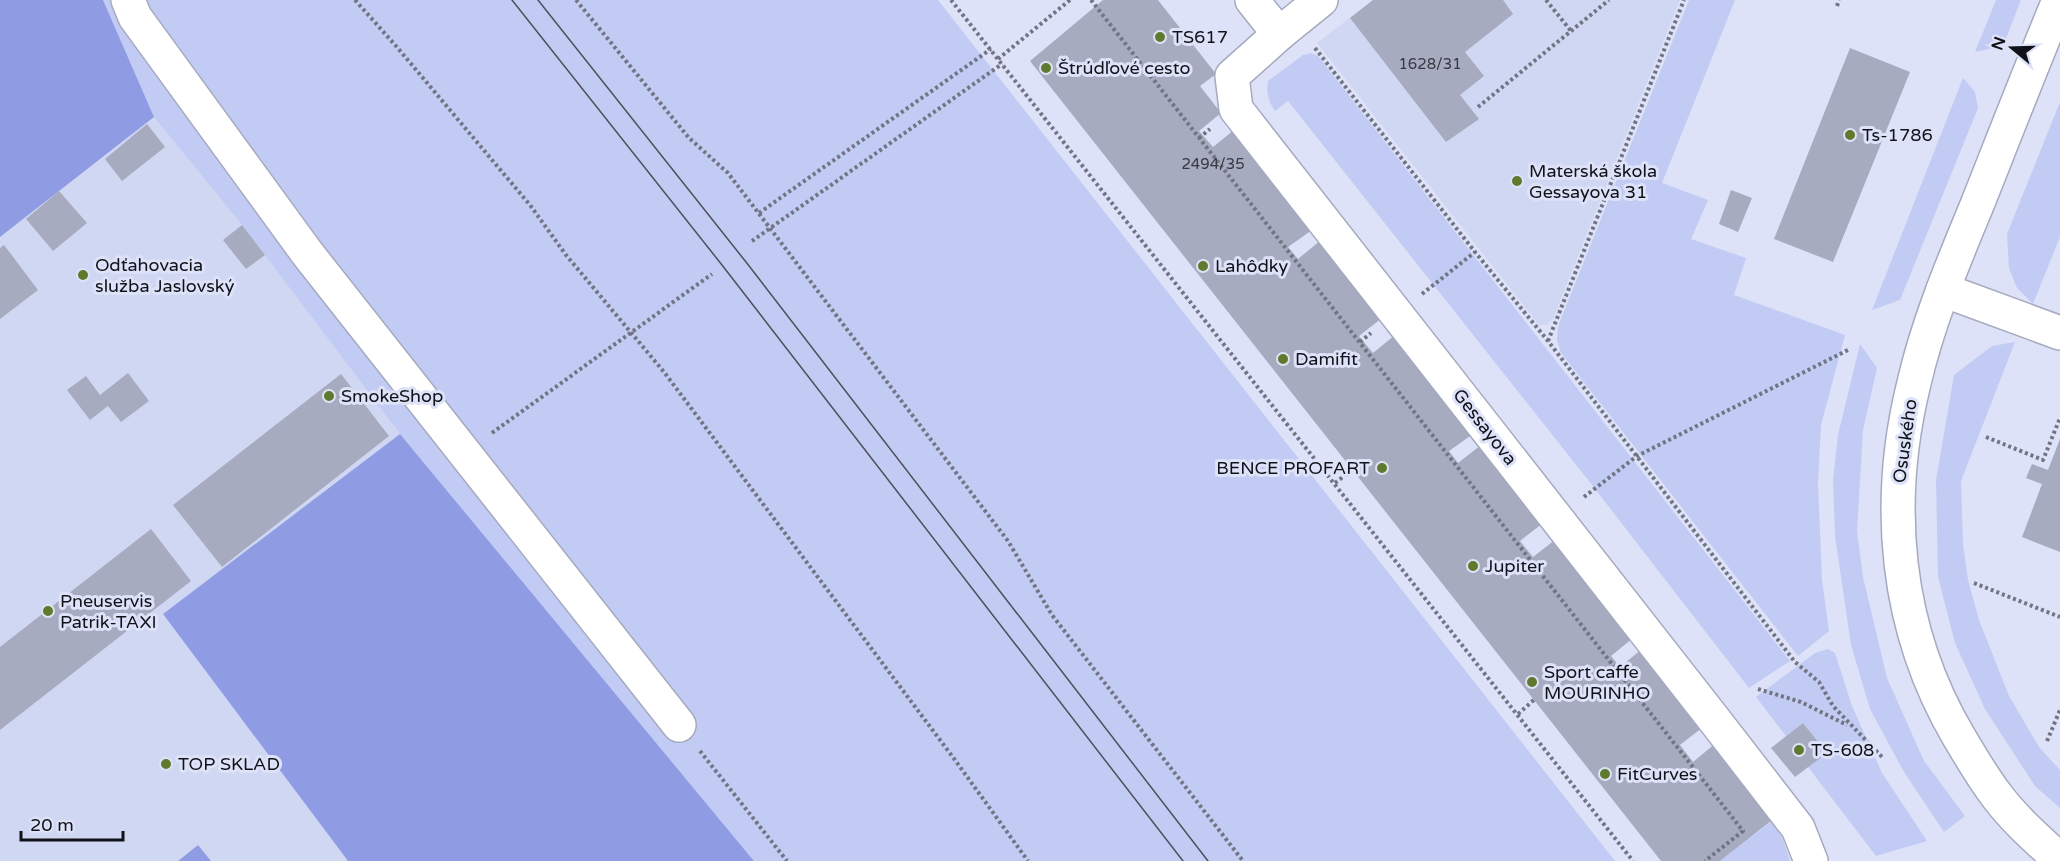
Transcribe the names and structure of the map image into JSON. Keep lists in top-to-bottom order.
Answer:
{
  "streets": {
    "street": ["Gessayova", "Osuského"]
  },
  "places": [
    "TS617",
    "Štrúdľové cesto",
    "Ts-1786",
    "Materská škola Gessayova 31",
    "Lahôdky",
    "Odťahovacia služba Jaslovský",
    "Damifit",
    "SmokeShop",
    "BENCE PROFART",
    "Jupiter",
    "Pneuservis Patrik-TAXI",
    "Sport caffe MOURINHO",
    "TS-608",
    "TOP SKLAD",
    "FitCurves"
  ],
  "house_numbers": ["1628/31", "2494/35"],
  "scale_bar": "20 m",
  "north": "left"
}
